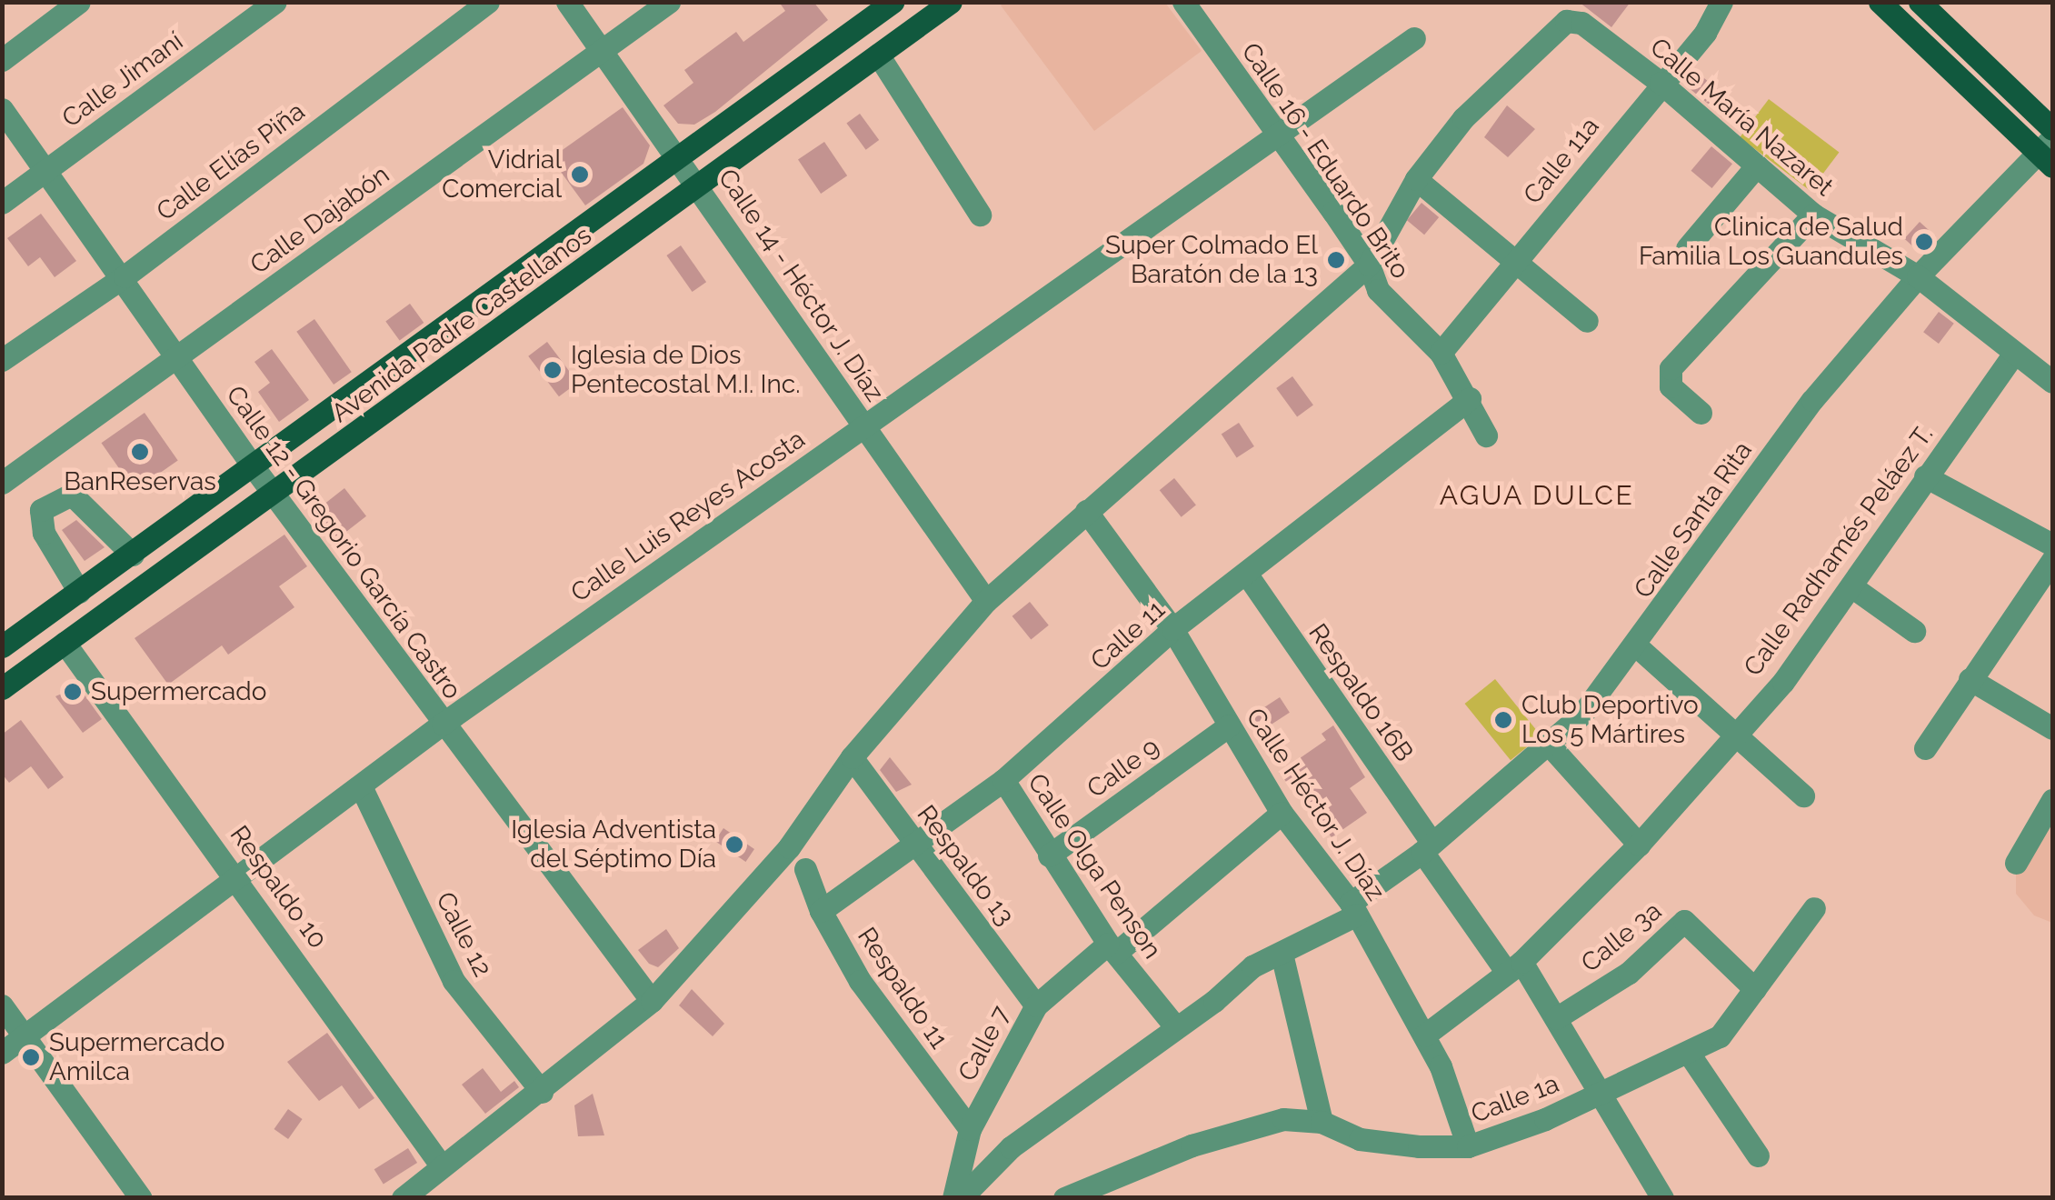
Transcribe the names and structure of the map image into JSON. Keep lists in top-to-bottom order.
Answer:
{
  "streets": {
    "main road": ["Avenida Padre Castellanos"],
    "street": [
      "Calle Jimaní",
      "Calle María Nazaret",
      "Calle 16 - Eduardo Brito",
      "Calle 11a",
      "Calle Elías Piña",
      "Calle Dajabón",
      "Calle 14 - Héctor J. Díaz",
      "Calle Luis Reyes Acosta",
      "Calle Santa Rita",
      "Calle 12 - Gregorio García Castro",
      "Calle Radhamés Peláez T.",
      "Calle 11",
      "Respaldo 16B",
      "Calle 9",
      "Calle Héctor J. Díaz",
      "Respaldo 13",
      "Calle Olga Penson",
      "Respaldo 10",
      "Calle 12",
      "Calle 3a",
      "Respaldo 11",
      "Calle 7",
      "Calle 1a"
    ]
  },
  "crossings": [
    ["Calle Jimaní", "Calle 12 - Gregorio García Castro"],
    ["Calle María Nazaret", "Calle 11a"],
    ["Calle María Nazaret", "Calle Santa Rita"],
    ["Calle María Nazaret", "Calle Radhamés Peláez T."],
    ["Calle 16 - Eduardo Brito", "Calle 11a"],
    ["Calle 16 - Eduardo Brito", "Calle Luis Reyes Acosta"],
    ["Calle 16 - Eduardo Brito", "Calle 11"],
    ["Calle Elías Piña", "Calle 12 - Gregorio García Castro"],
    ["Calle Dajabón", "Calle 14 - Héctor J. Díaz"],
    ["Calle Dajabón", "Calle 12 - Gregorio García Castro"],
    ["Calle 14 - Héctor J. Díaz", "Avenida Padre Castellanos"],
    ["Calle 14 - Héctor J. Díaz", "Calle Luis Reyes Acosta"],
    ["Avenida Padre Castellanos", "Calle 12 - Gregorio García Castro"],
    ["Avenida Padre Castellanos", "Respaldo 10"],
    ["Calle Luis Reyes Acosta", "Calle 12 - Gregorio García Castro"],
    ["Calle Luis Reyes Acosta", "Respaldo 10"],
    ["Calle Luis Reyes Acosta", "Calle 12"],
    ["Calle Santa Rita", "Respaldo 16B"],
    ["Calle Santa Rita", "Calle Héctor J. Díaz"],
    ["Calle Santa Rita", "Calle Olga Penson"],
    ["Calle Radhamés Peláez T.", "Respaldo 16B"],
    ["Calle Radhamés Peláez T.", "Calle Héctor J. Díaz"],
    ["Calle 11", "Respaldo 16B"],
    ["Calle 11", "Calle Héctor J. Díaz"],
    ["Calle 11", "Respaldo 13"],
    ["Calle 11", "Calle Olga Penson"],
    ["Calle 11", "Respaldo 11"],
    ["Respaldo 16B", "Calle 3a"],
    ["Respaldo 16B", "Calle 1a"],
    ["Calle 9", "Calle Héctor J. Díaz"],
    ["Calle 9", "Calle Olga Penson"],
    ["Calle Héctor J. Díaz", "Calle 7"],
    ["Calle Héctor J. Díaz", "Calle 1a"],
    ["Respaldo 13", "Calle 7"],
    ["Calle Olga Penson", "Calle 7"],
    ["Calle 3a", "Calle 1a"],
    ["Respaldo 11", "Calle 7"]
  ],
  "districts": ["AGUA DULCE"],
  "places": [
    "Vidrial Comercial",
    "Clinica de Salud Familia Los Guandules",
    "Super Colmado El Baratón de la 13",
    "Iglesia de Dios Pentecostal M.I. Inc.",
    "BanReservas",
    "Supermercado",
    "Club Deportivo Los 5 Mártires",
    "Iglesia Adventista del Séptimo Día",
    "Supermercado Amilca"
  ]
}
